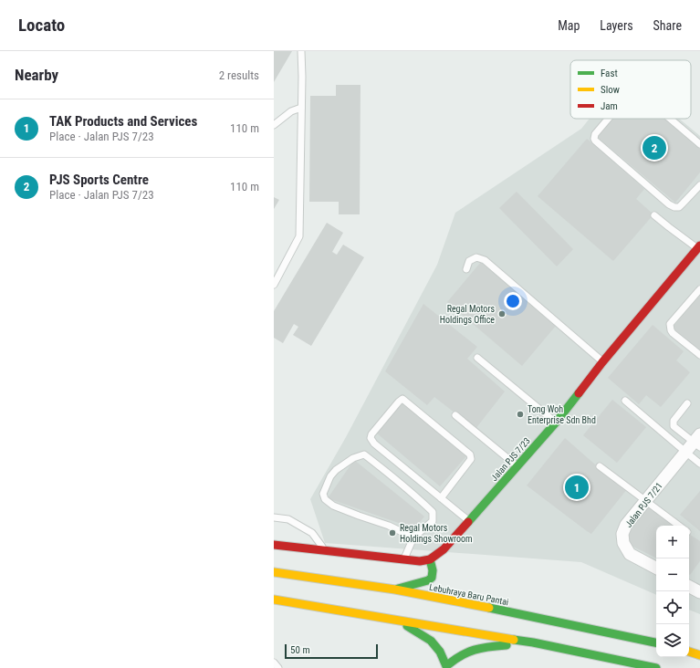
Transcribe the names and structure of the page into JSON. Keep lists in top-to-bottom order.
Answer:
{
  "streets": {
    "main road": ["Jalan PJS 7/23", "Lebuhraya Baru Pantai"],
    "street": ["Jalan PJS 7/21"]
  },
  "places": ["Regal Motors Holdings Office", "Tong Woh Enterprise Sdn Bhd", "Regal Motors Holdings Showroom"],
  "legend": ["Fast", "Slow", "Jam"],
  "scale_bar": "50 m",
  "page": {
    "header": "Locato",
    "nav": ["Map", "Layers", "Share"],
    "heading": ["Nearby", "2 results"],
    "list": [
      {
        "mark": "1",
        "name": "TAK Products and Services",
        "note": "Place · Jalan PJS 7/23",
        "value": "110 m"
      },
      {
        "mark": "2",
        "name": "PJS Sports Centre",
        "note": "Place · Jalan PJS 7/23",
        "value": "110 m"
      }
    ],
    "pins": ["2", "1"],
    "map_buttons": ["+", "−"],
    "scale": "50 m"
  }
}
